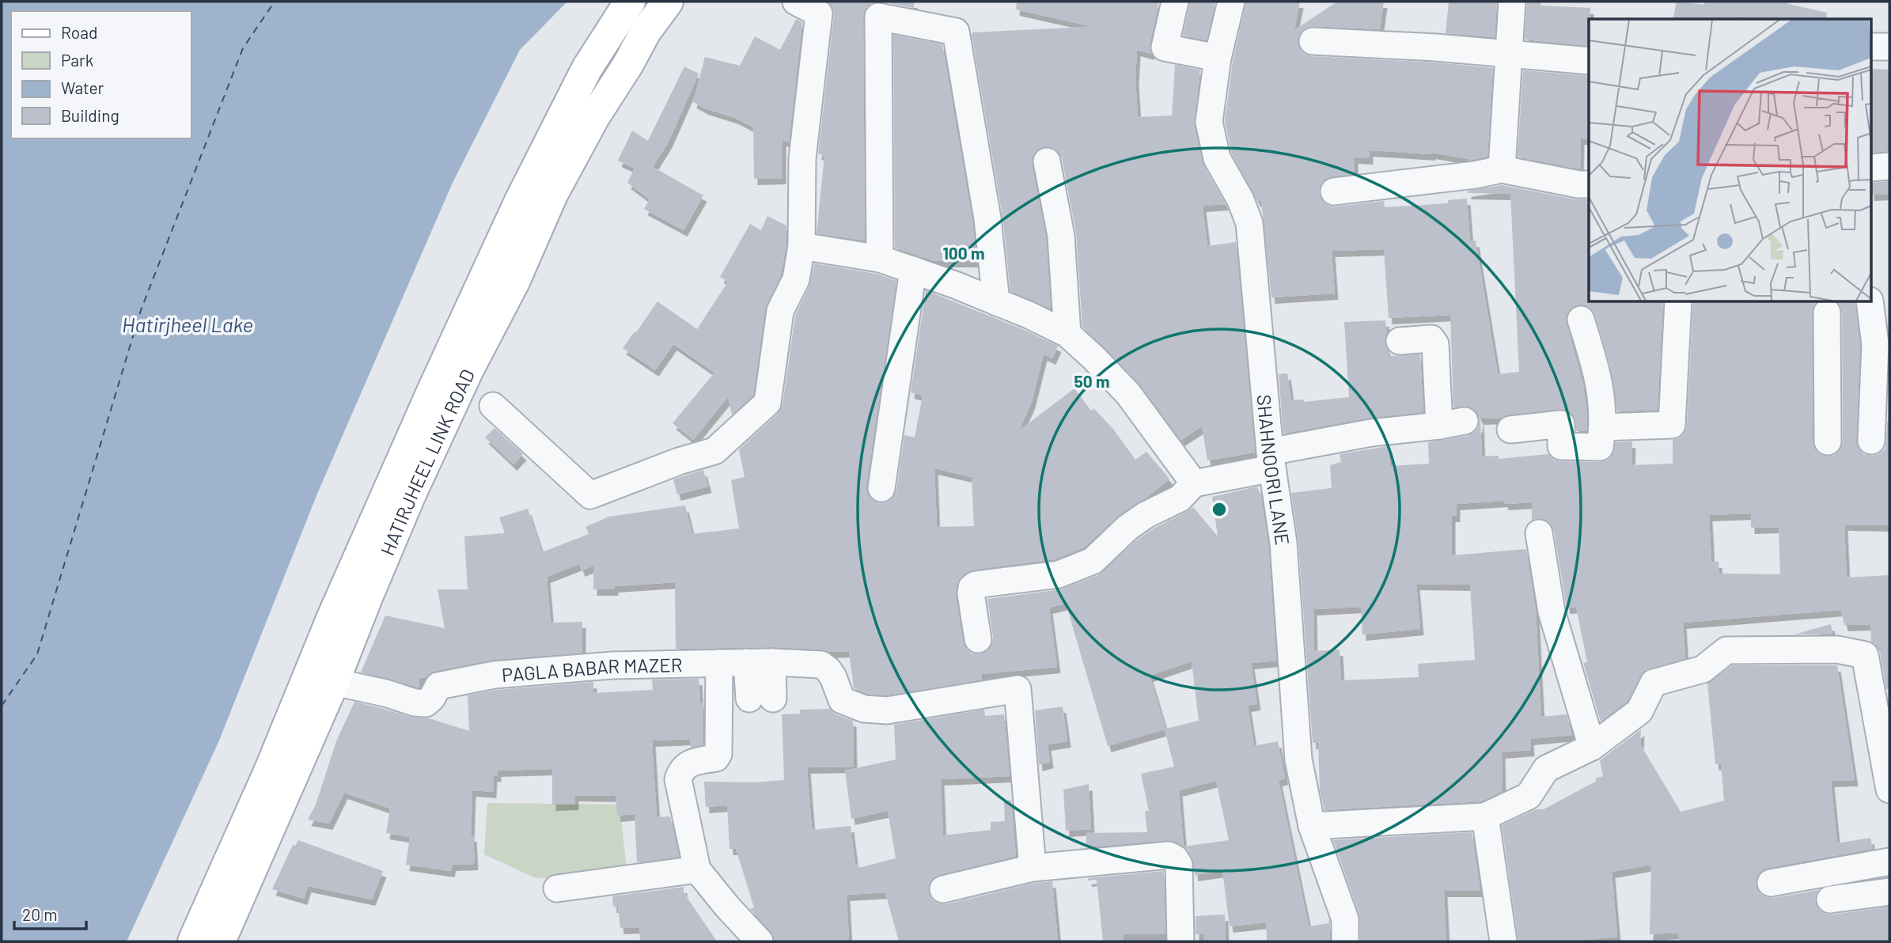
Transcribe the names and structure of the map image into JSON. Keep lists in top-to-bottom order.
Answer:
{
  "streets": {
    "main road": ["HATIRJHEEL LINK ROAD"],
    "street": ["SHAHNOORI LANE", "PAGLA BABAR MAZER"]
  },
  "crossings": [
    ["HATIRJHEEL LINK ROAD", "PAGLA BABAR MAZER"]
  ],
  "water": ["Hatirjheel Lake"],
  "legend": [
    "Road",
    "Park",
    "Water",
    "Building"
  ],
  "scale_bar": "20 m",
  "rings": ["100 m", "50 m"]
}
